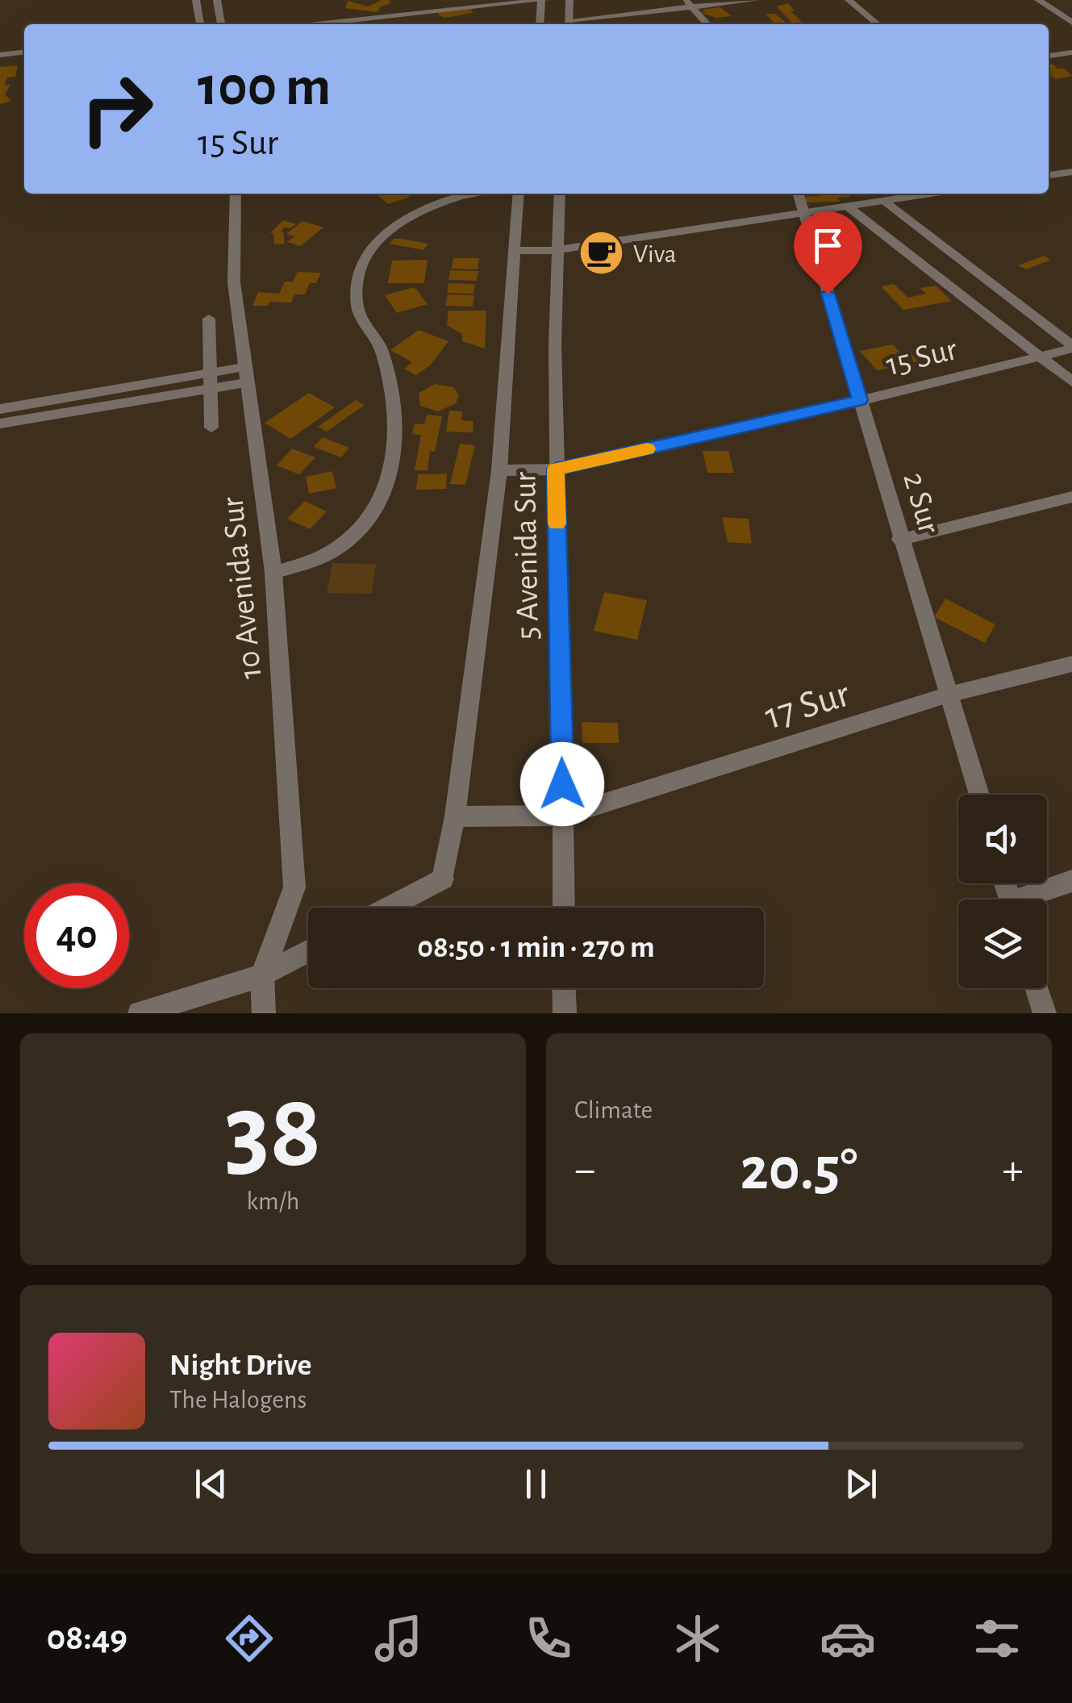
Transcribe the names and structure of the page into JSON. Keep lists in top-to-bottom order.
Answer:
{
  "streets": {
    "street": [
      "15 Sur",
      "2 Sur",
      "5 Avenida Sur",
      "10 Avenida Sur",
      "17 Sur"
    ]
  },
  "crossings": [
    ["15 Sur", "2 Sur"],
    ["15 Sur", "5 Avenida Sur"],
    ["2 Sur", "17 Sur"],
    ["5 Avenida Sur", "17 Sur"]
  ],
  "places": {
    "cafe": ["Viva"]
  },
  "page": {
    "turn": ["100 m", "15 Sur"],
    "limit": "40",
    "trip": "08:50 · 1 min · 270 m",
    "tile": [
      ["38", "km/h"],
      "Climate"
    ],
    "heat": ["−", "20.5°", "+"],
    "song": ["Night Drive", "The Halogens"],
    "tabs": "08:49"
  }
}
